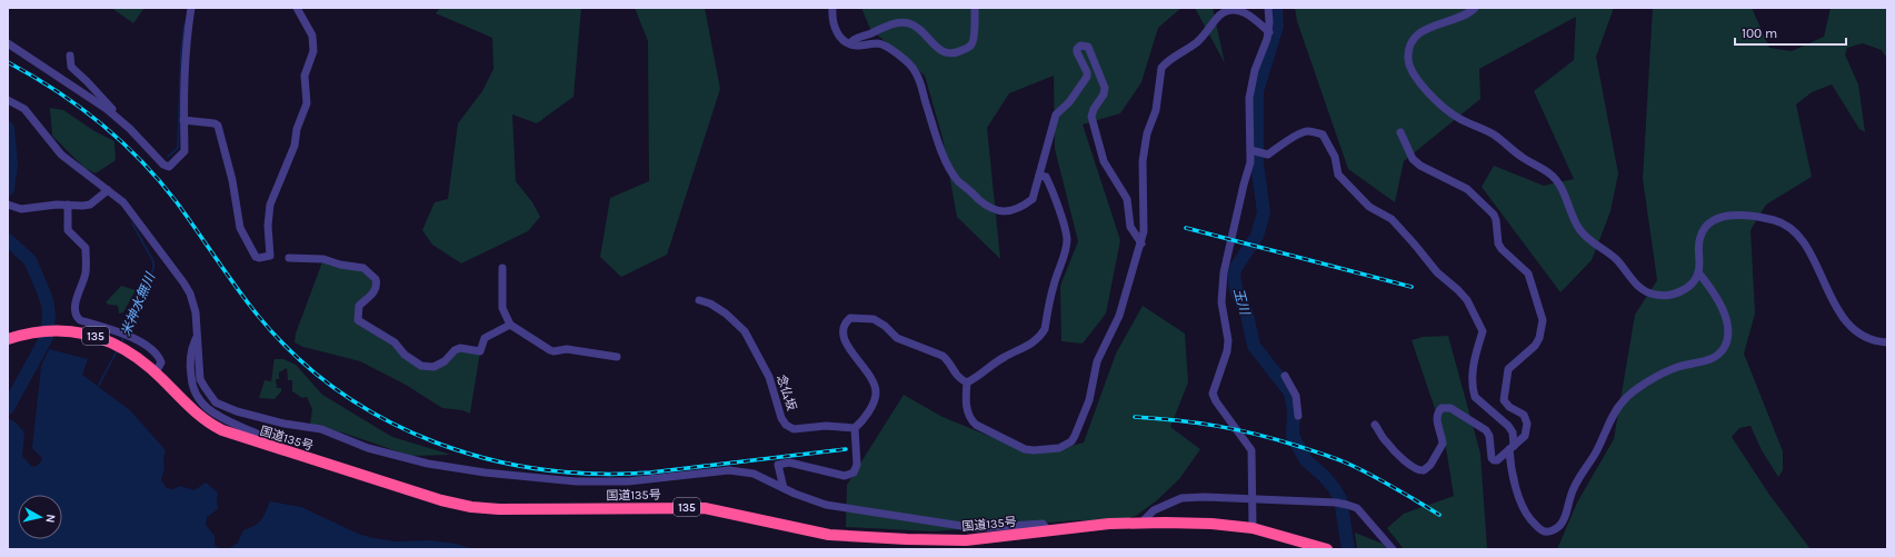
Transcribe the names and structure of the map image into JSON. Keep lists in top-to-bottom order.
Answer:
{
  "streets": {
    "highway": ["135", "国道135号"],
    "street": ["念仏坂"]
  },
  "water": ["玉川", "米神水無川"],
  "scale_bar": "100 m",
  "north": "right"
}
